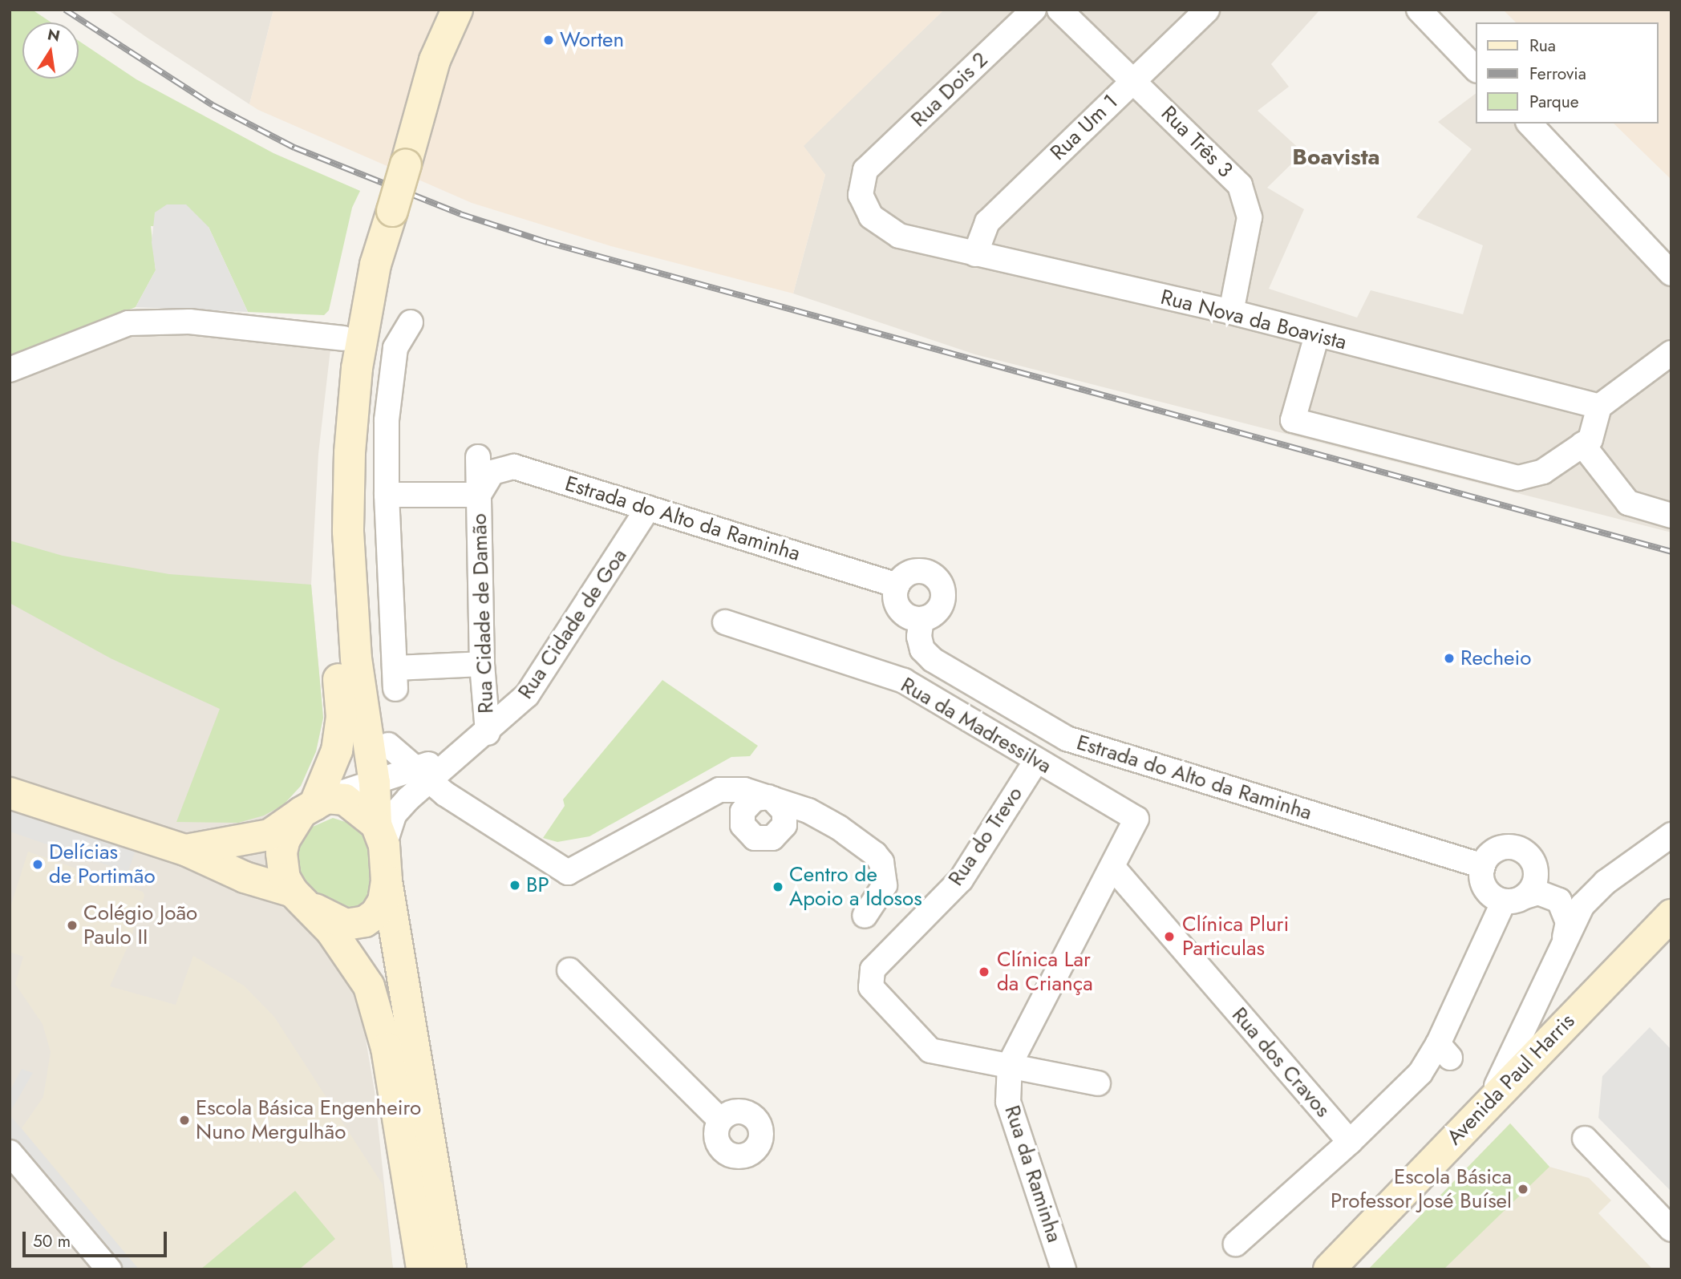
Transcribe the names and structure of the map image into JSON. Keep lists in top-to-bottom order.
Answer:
{
  "streets": {
    "main road": ["Avenida Paul Harris"],
    "street": [
      "Rua Dois 2",
      "Rua Um 1",
      "Rua Três 3",
      "Rua Nova da Boavista",
      "Estrada do Alto da Raminha",
      "Rua Cidade de Damão",
      "Rua Cidade de Goa",
      "Rua da Madressilva",
      "Rua do Trevo",
      "Rua dos Cravos",
      "Rua da Raminha"
    ]
  },
  "crossings": [
    ["Rua Dois 2", "Rua Nova da Boavista"],
    ["Rua Um 1", "Rua Três 3"],
    ["Rua Um 1", "Rua Nova da Boavista"],
    ["Rua Três 3", "Rua Nova da Boavista"],
    ["Estrada do Alto da Raminha", "Rua Cidade de Damão"],
    ["Estrada do Alto da Raminha", "Rua Cidade de Goa"],
    ["Rua Cidade de Damão", "Rua Cidade de Goa"],
    ["Rua da Madressilva", "Rua do Trevo"],
    ["Rua da Madressilva", "Rua dos Cravos"],
    ["Rua da Madressilva", "Rua da Raminha"],
    ["Rua do Trevo", "Rua da Raminha"],
    ["Rua dos Cravos", "Rua da Raminha"]
  ],
  "districts": ["Boavista"],
  "places": [
    "Worten",
    "Recheio",
    "Delícias de Portimão",
    "BP",
    "Centro de Apoio a Idosos",
    "Colégio João Paulo II",
    "Clínica Pluri Particulas",
    "Clínica Lar da Criança",
    "Escola Básica Engenheiro Nuno Mergulhão",
    "Escola Básica Professor José Buísel"
  ],
  "legend": ["Rua", "Ferrovia", "Parque"],
  "scale_bar": "50 m",
  "north": "top"
}
